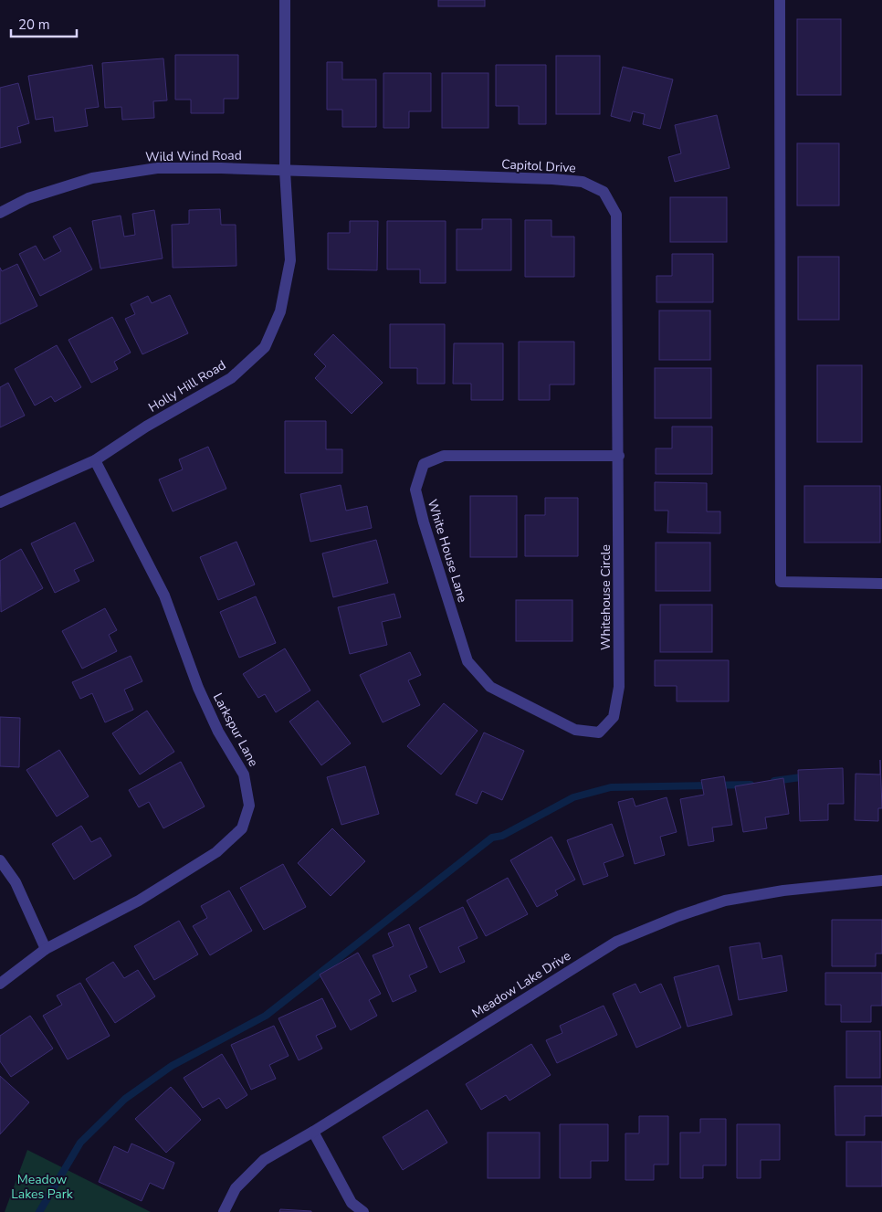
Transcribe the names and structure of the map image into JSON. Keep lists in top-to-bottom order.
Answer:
{
  "streets": {
    "street": [
      "Wild Wind Road",
      "Capitol Drive",
      "Holly Hill Road",
      "White House Lane",
      "Whitehouse Circle",
      "Larkspur Lane",
      "Meadow Lake Drive"
    ]
  },
  "crossings": [
    ["Wild Wind Road", "Capitol Drive"],
    ["Wild Wind Road", "Holly Hill Road"],
    ["Capitol Drive", "Holly Hill Road"],
    ["Capitol Drive", "White House Lane"],
    ["Capitol Drive", "Whitehouse Circle"],
    ["Holly Hill Road", "Larkspur Lane"],
    ["White House Lane", "Whitehouse Circle"]
  ],
  "parks": ["Meadow Lakes Park"],
  "scale_bar": "20 m"
}
